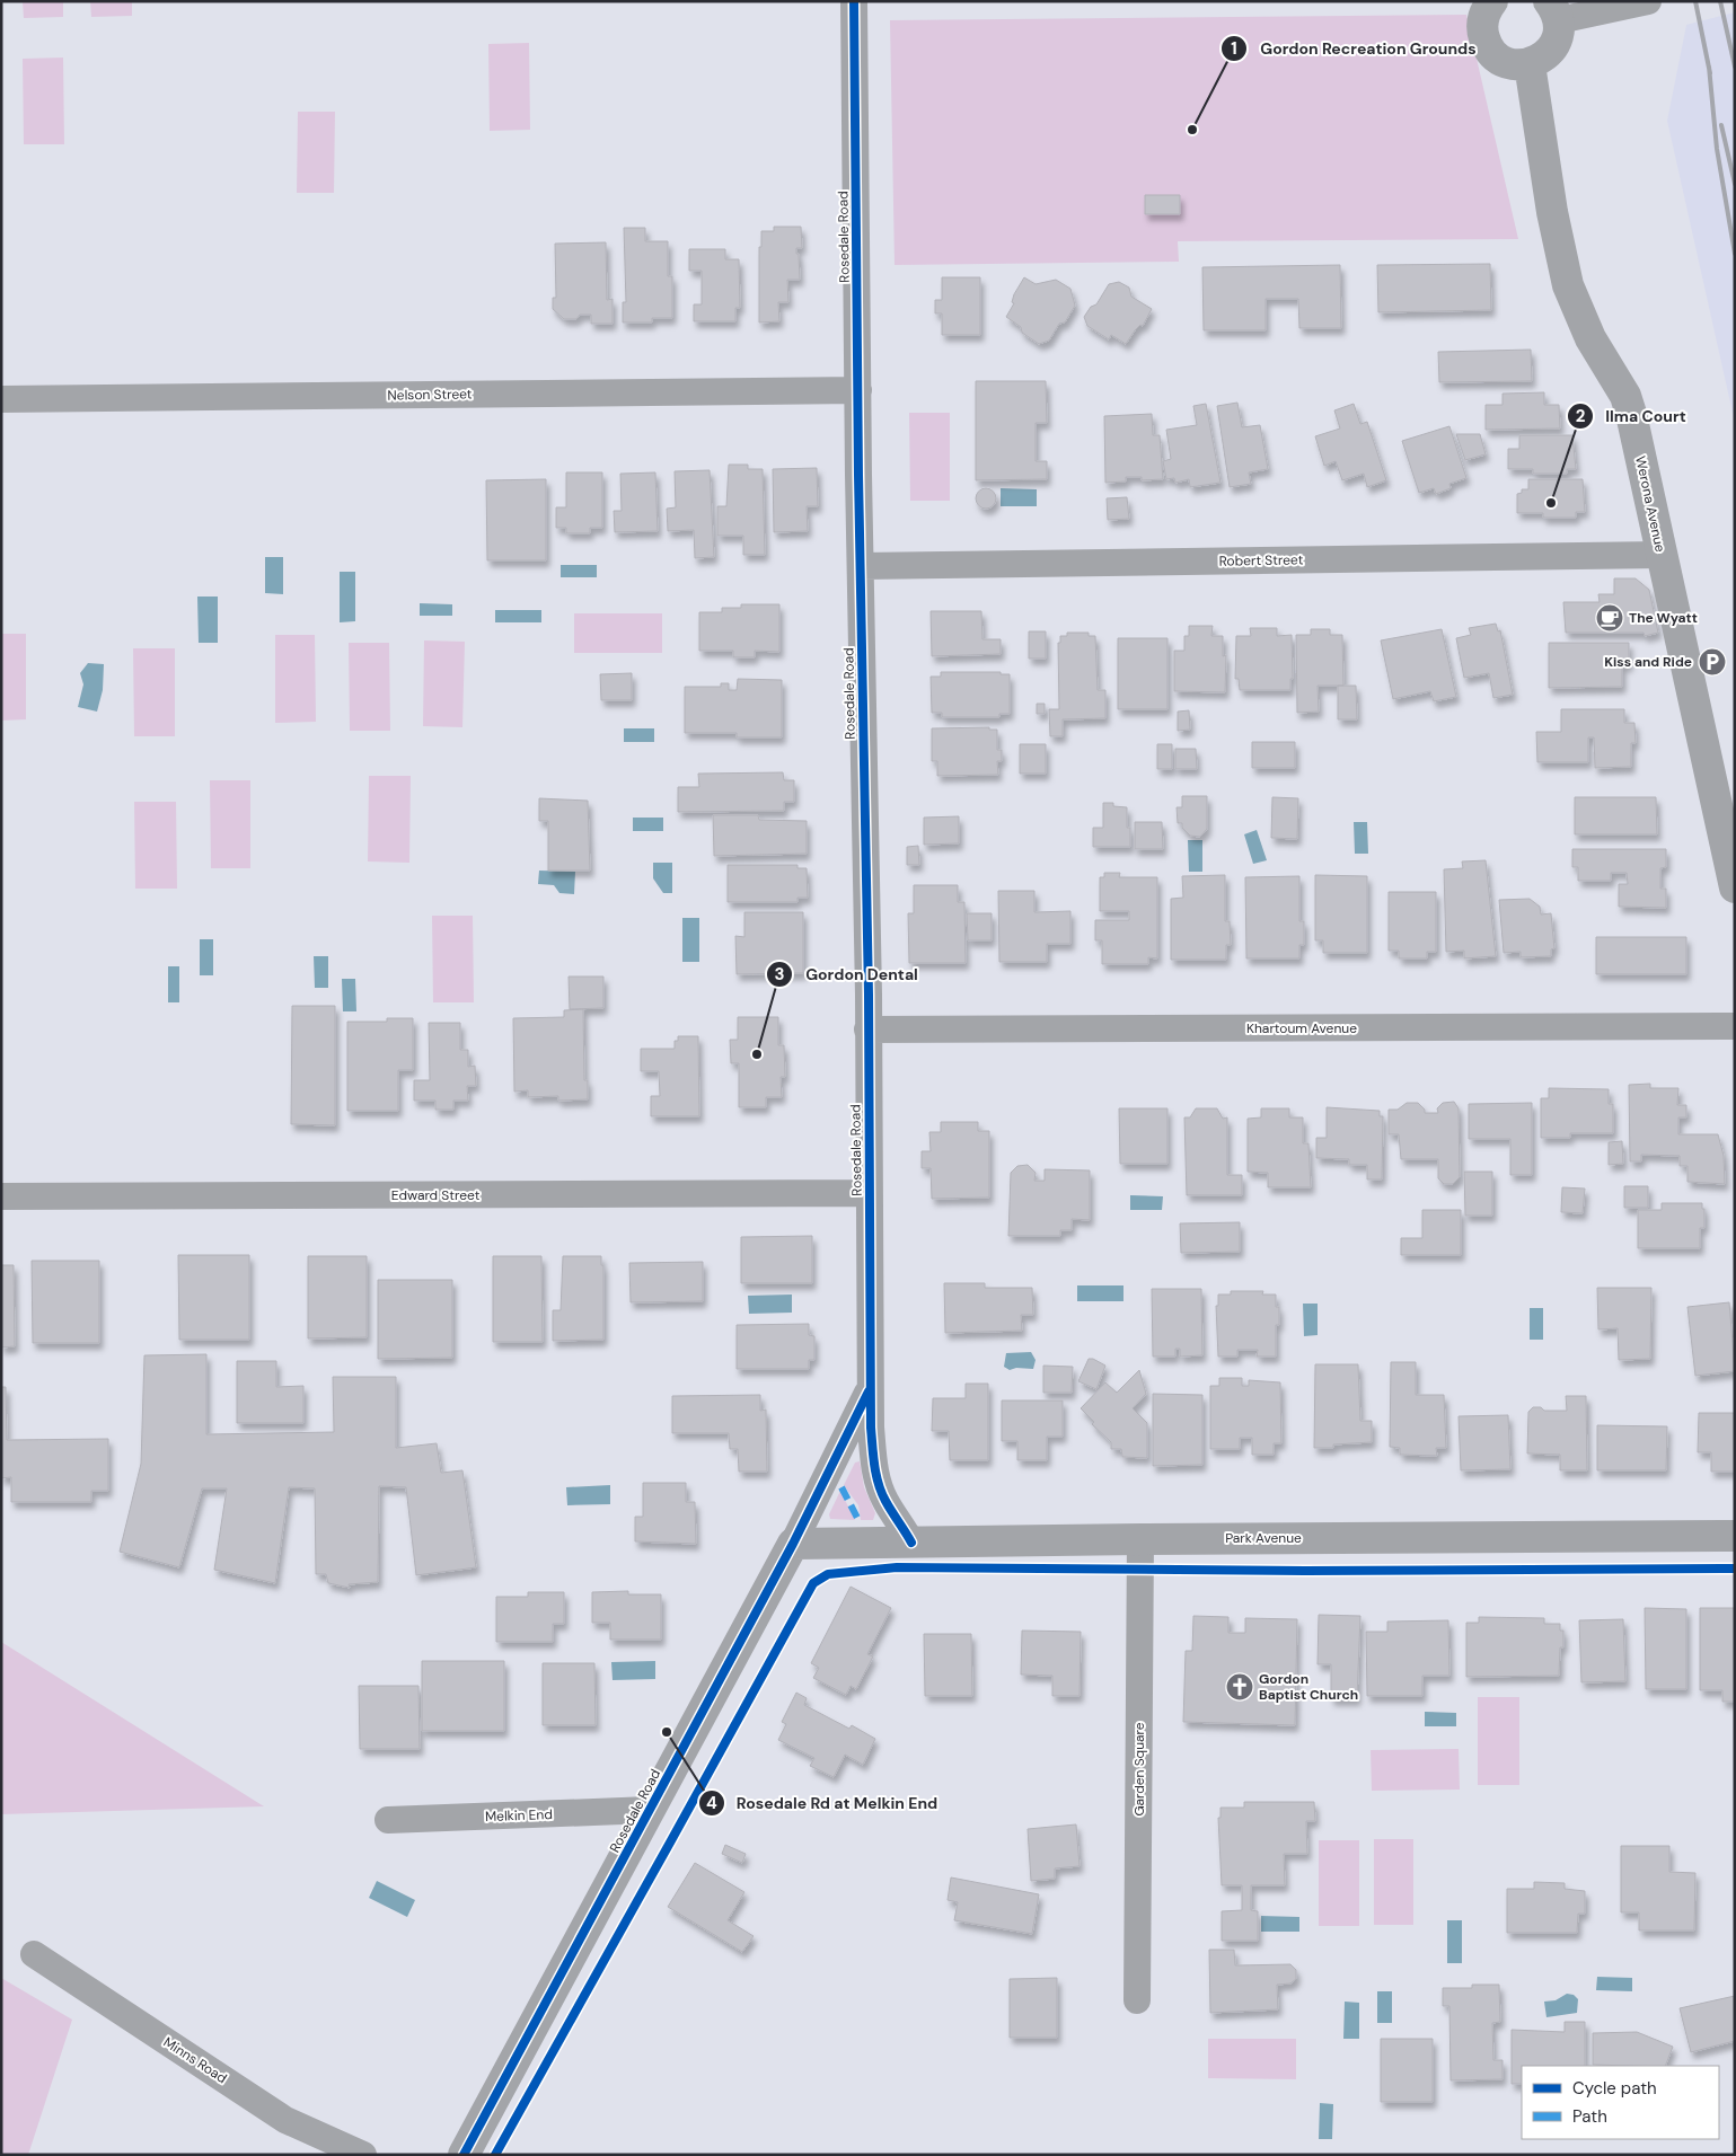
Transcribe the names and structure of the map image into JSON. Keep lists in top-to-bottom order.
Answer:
{
  "streets": {
    "street": [
      "Rosedale Road",
      "Nelson Street",
      "Werona Avenue",
      "Robert Street",
      "Khartoum Avenue",
      "Edward Street",
      "Park Avenue",
      "Garden Square",
      "Melkin End",
      "Minns Road"
    ]
  },
  "crossings": [
    ["Rosedale Road", "Nelson Street"],
    ["Rosedale Road", "Robert Street"],
    ["Rosedale Road", "Khartoum Avenue"],
    ["Rosedale Road", "Edward Street"],
    ["Rosedale Road", "Park Avenue"],
    ["Rosedale Road", "Melkin End"],
    ["Werona Avenue", "Robert Street"],
    ["Park Avenue", "Garden Square"]
  ],
  "places": {
    "other": [
      "Gordon Recreation Grounds",
      "Ilma Court",
      "Gordon Dental",
      "Rosedale Rd at Melkin End"
    ],
    "cafe": ["The Wyatt"],
    "parking": ["Kiss and Ride"],
    "church": ["Gordon Baptist Church"]
  },
  "legend": ["Cycle path", "Path"]
}
